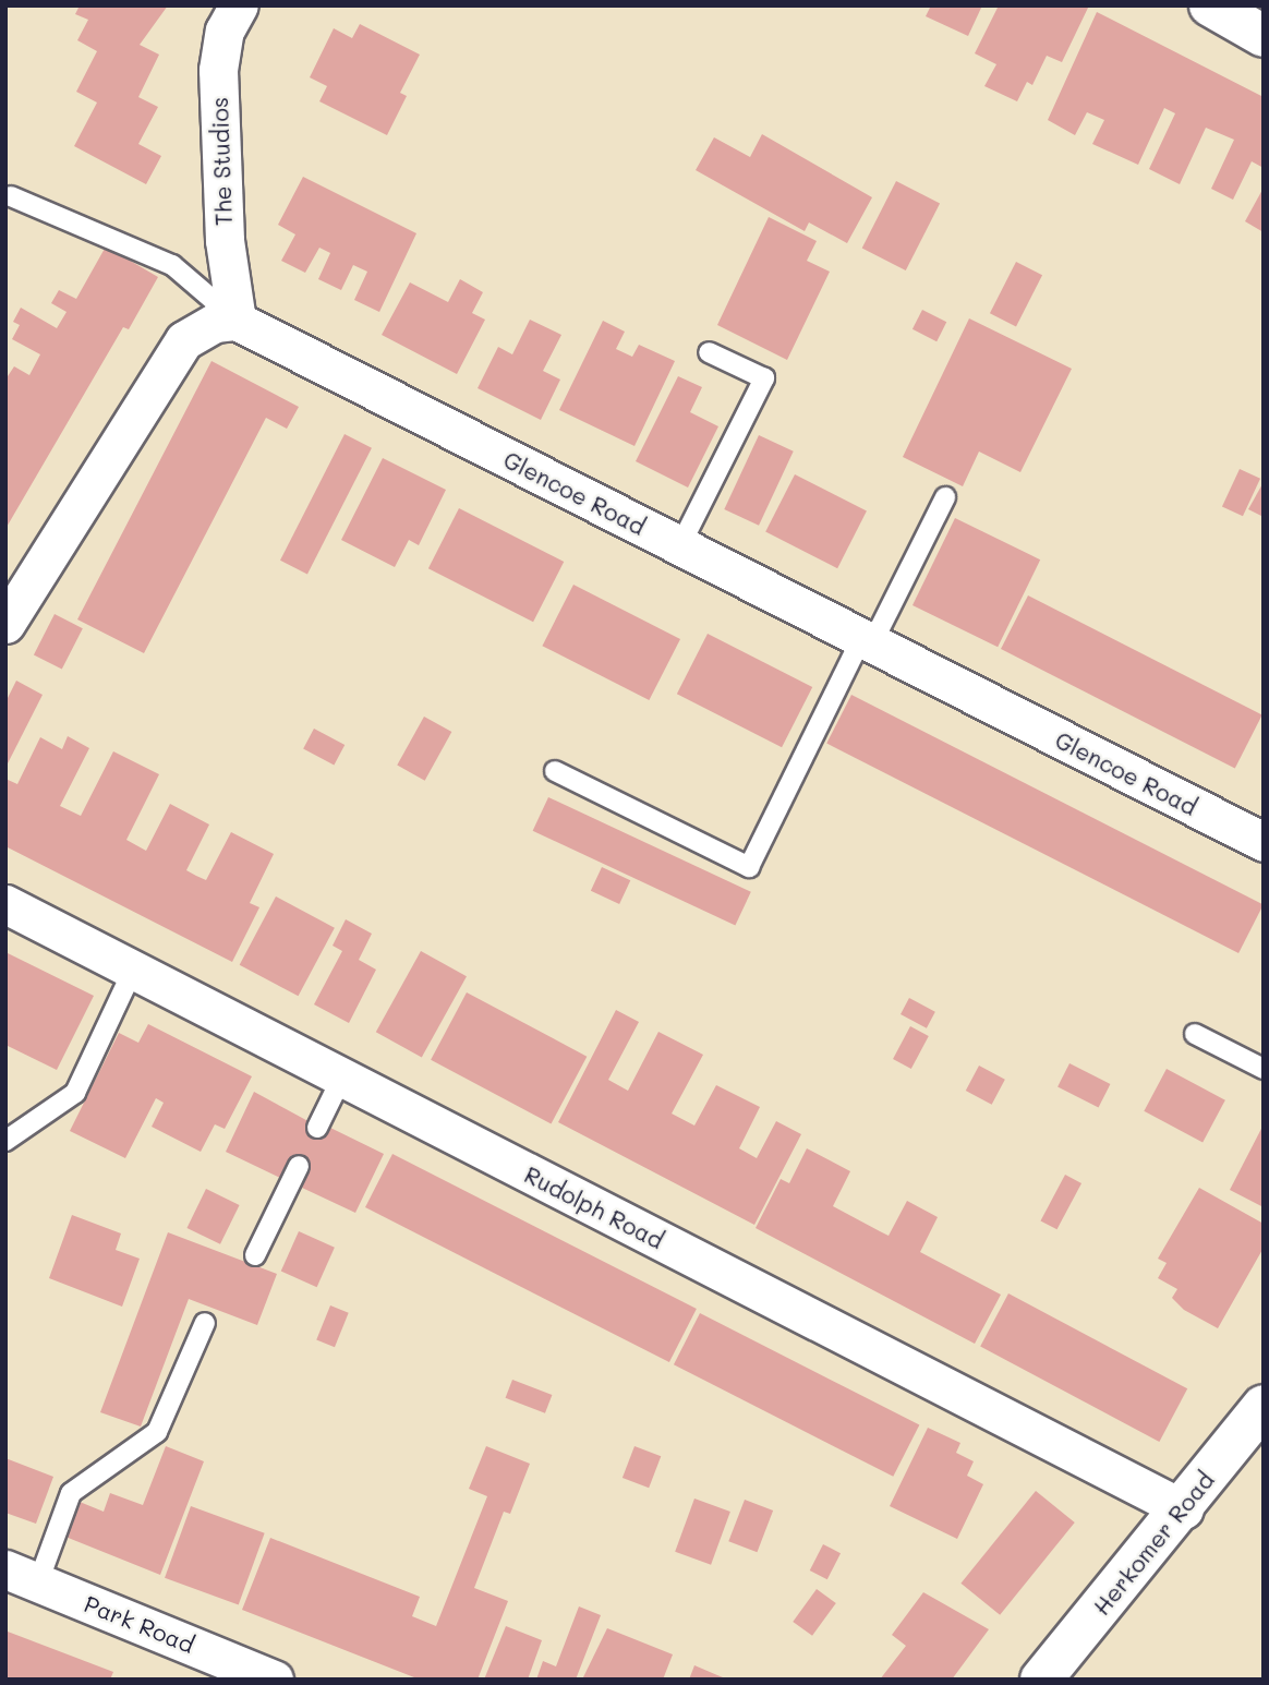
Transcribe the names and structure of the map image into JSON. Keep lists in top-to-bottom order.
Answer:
{
  "streets": {
    "street": [
      "The Studios",
      "Glencoe Road",
      "Rudolph Road",
      "Herkomer Road",
      "Park Road"
    ]
  },
  "crossings": [
    ["The Studios", "Glencoe Road"],
    ["Rudolph Road", "Herkomer Road"]
  ]
}
